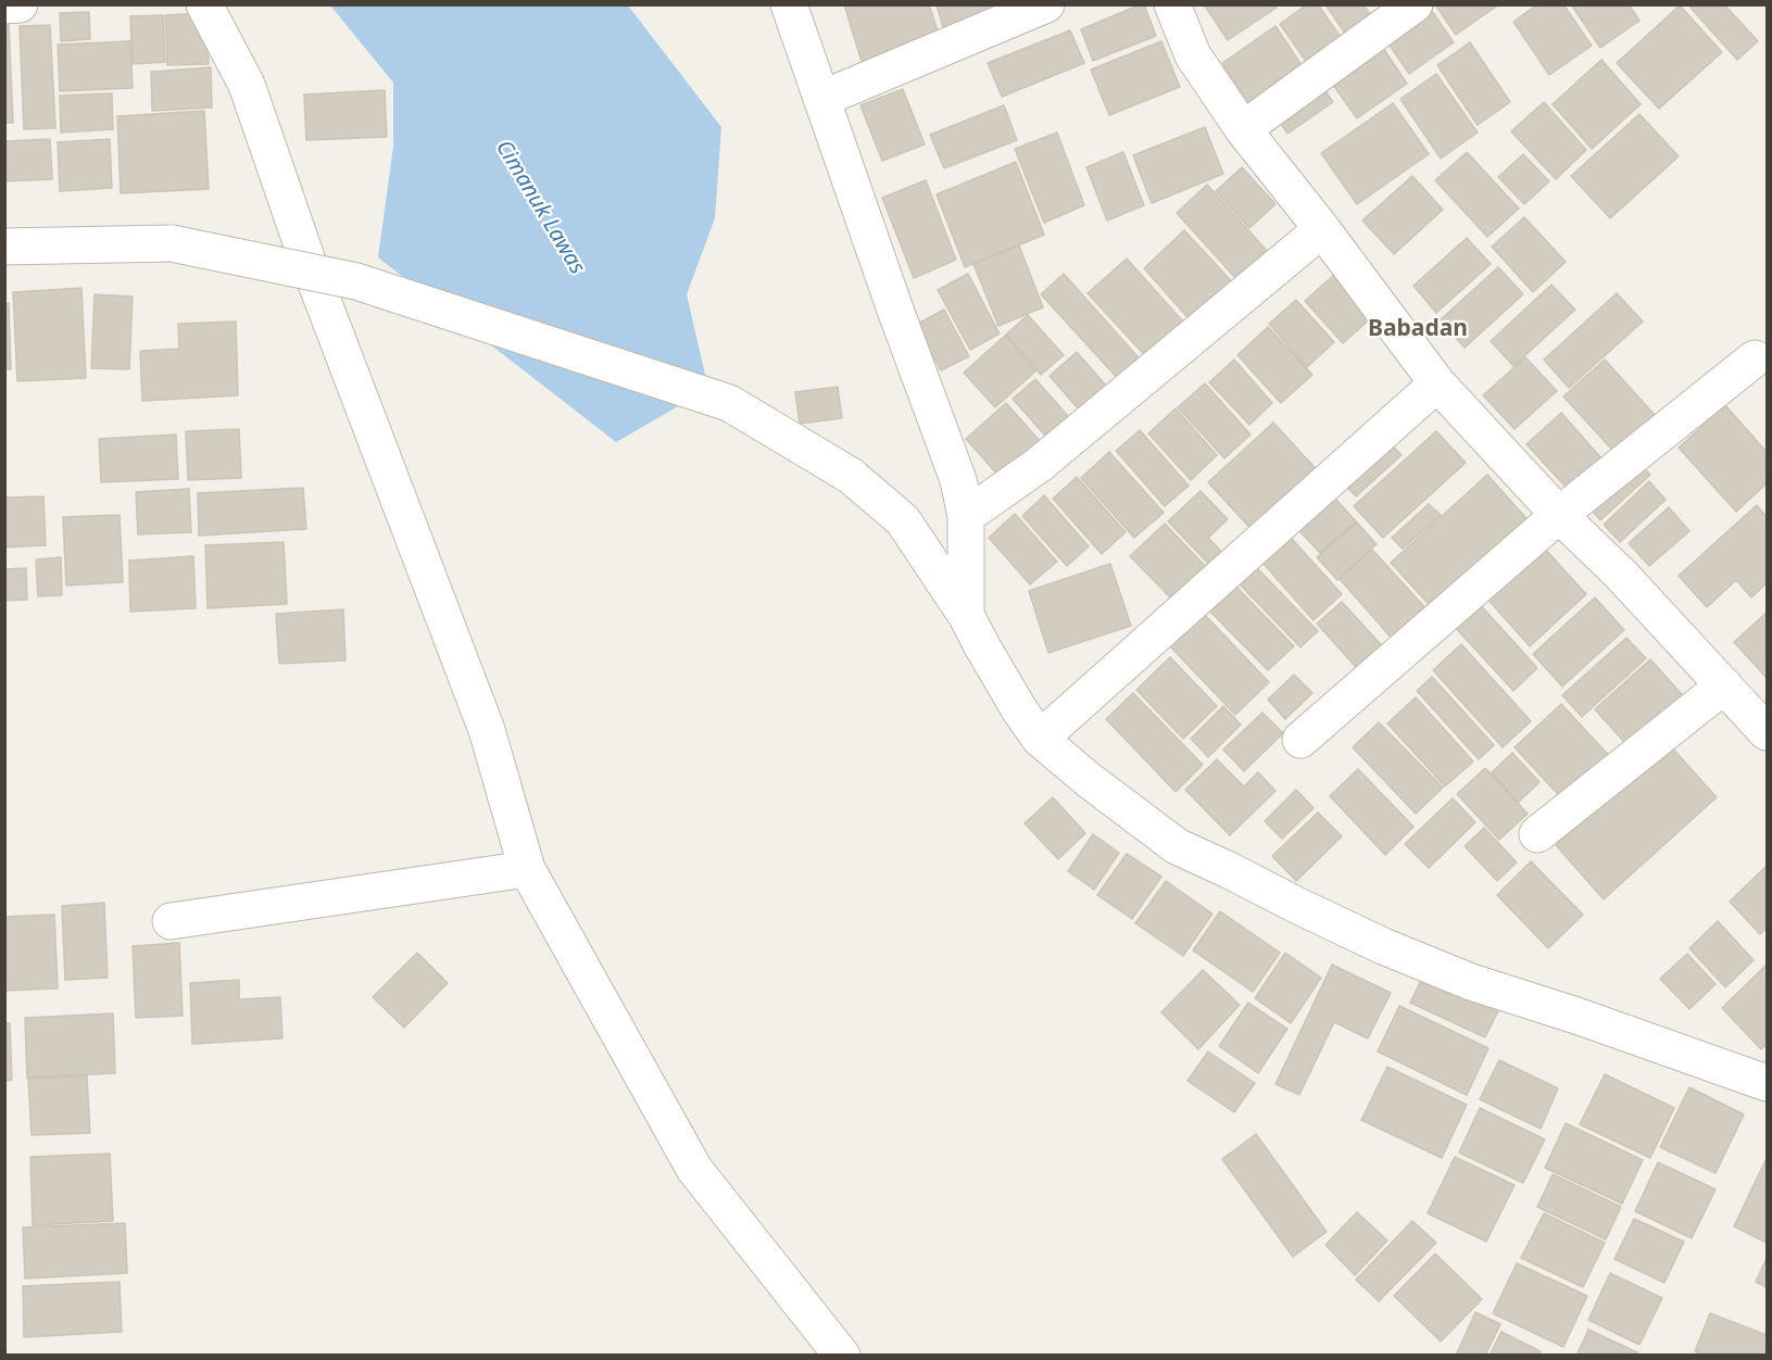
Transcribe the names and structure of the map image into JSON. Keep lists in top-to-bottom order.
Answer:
{
  "districts": ["Babadan"],
  "water": ["Cimanuk Lawas"]
}
